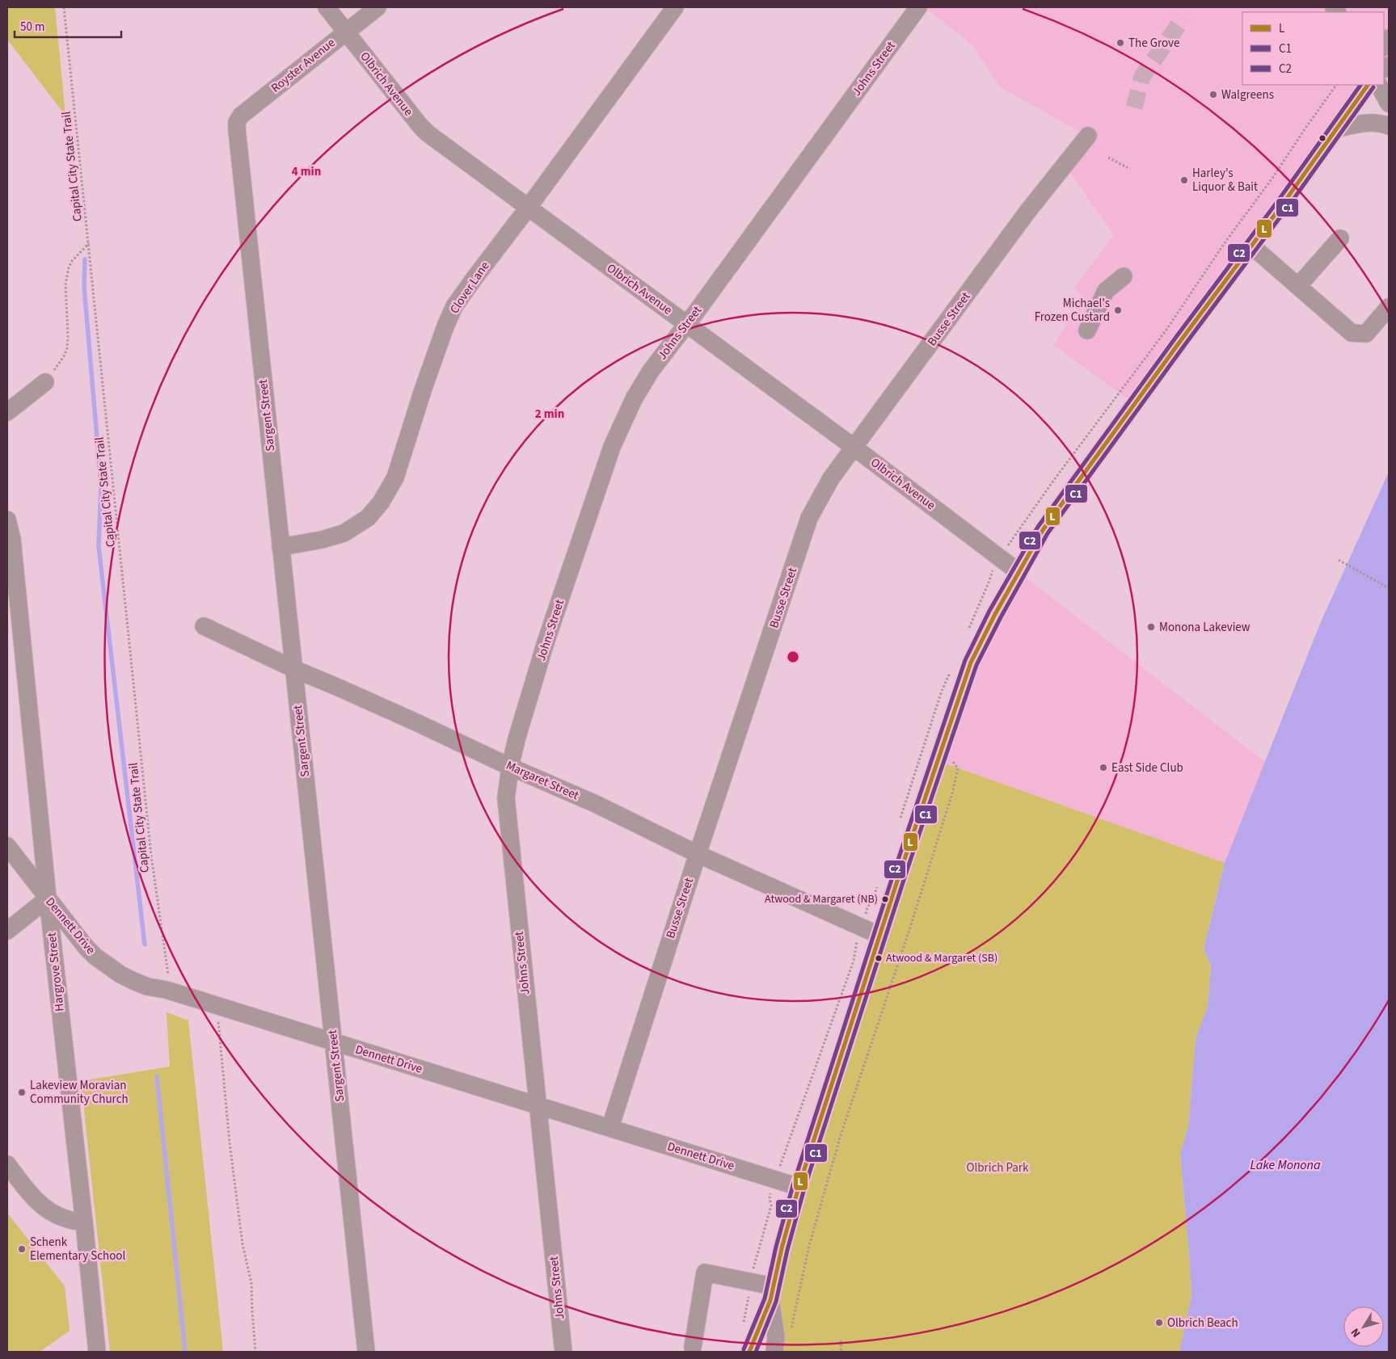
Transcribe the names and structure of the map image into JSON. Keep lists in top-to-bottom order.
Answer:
{
  "streets": {
    "street": [
      "Royster Avenue",
      "Johns Street",
      "Olbrich Avenue",
      "Clover Lane",
      "Busse Street",
      "Sargent Street",
      "Margaret Street",
      "Dennett Drive",
      "Hargrove Street"
    ],
    "path": ["Capital City State Trail"]
  },
  "crossings": [
    ["Royster Avenue", "Olbrich Avenue"],
    ["Royster Avenue", "Sargent Street"],
    ["Johns Street", "Olbrich Avenue"],
    ["Johns Street", "Margaret Street"],
    ["Johns Street", "Dennett Drive"],
    ["Olbrich Avenue", "Clover Lane"],
    ["Olbrich Avenue", "Busse Street"],
    ["Clover Lane", "Sargent Street"],
    ["Busse Street", "Margaret Street"],
    ["Busse Street", "Dennett Drive"],
    ["Sargent Street", "Margaret Street"],
    ["Sargent Street", "Dennett Drive"],
    ["Dennett Drive", "Hargrove Street"]
  ],
  "water": ["Lake Monona"],
  "parks": ["Olbrich Park"],
  "places": [
    "The Grove",
    "Walgreens",
    "Harley's Liquor & Bait",
    "Michael's Frozen Custard",
    "Monona Lakeview",
    "East Side Club",
    "Atwood & Margaret (NB)",
    "Atwood & Margaret (SB)",
    "Lakeview Moravian Community Church",
    "Schenk Elementary School",
    "Olbrich Beach"
  ],
  "lines": ["transit line L", "transit line C2", "transit line C1"],
  "legend": ["L", "C1", "C2"],
  "scale_bar": "50 m",
  "north": "bottom left",
  "rings": ["4 min", "2 min"]
}
